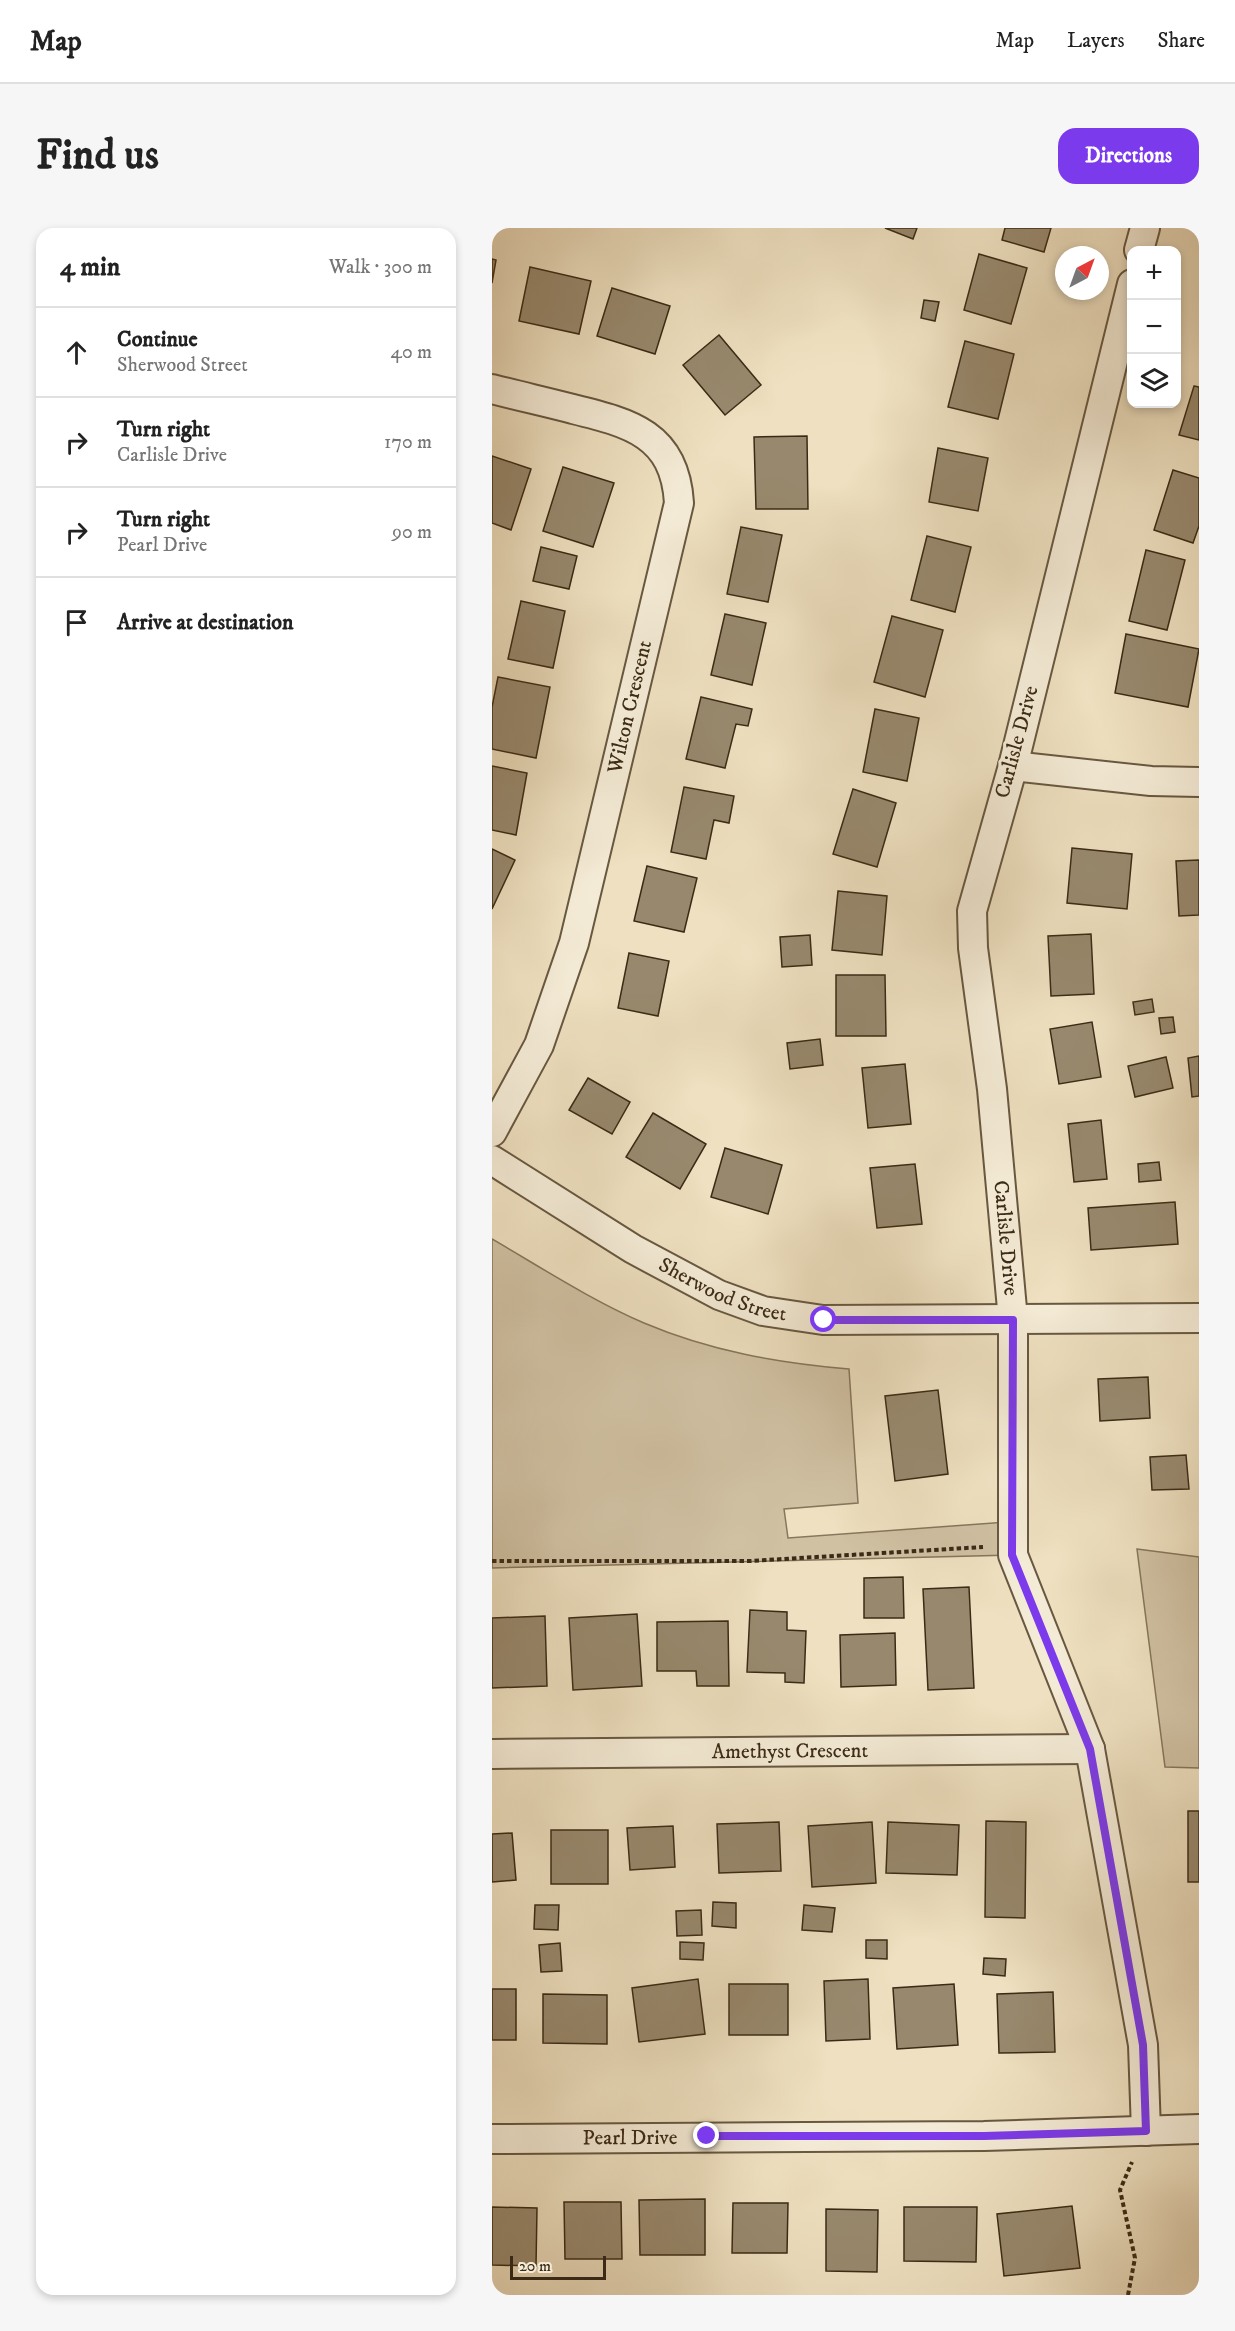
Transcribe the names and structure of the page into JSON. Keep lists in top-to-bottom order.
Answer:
{
  "streets": {
    "street": [
      "Wilton Crescent",
      "Carlisle Drive",
      "Sherwood Street",
      "Amethyst Crescent",
      "Pearl Drive"
    ]
  },
  "crossings": [
    ["Carlisle Drive", "Sherwood Street"],
    ["Carlisle Drive", "Amethyst Crescent"],
    ["Carlisle Drive", "Pearl Drive"]
  ],
  "scale_bar": "20 m",
  "north": "top right",
  "page": {
    "header": "Map",
    "nav": ["Map", "Layers", "Share"],
    "buttons": "Directions",
    "title": "Find us",
    "heading": ["4 min", "Walk · 300 m"],
    "map_buttons": ["+", "−"],
    "list": [
      ["Continue", "Sherwood Street", "40 m"],
      ["Turn right", "Carlisle Drive", "170 m"],
      ["Turn right", "Pearl Drive", "90 m"],
      "Arrive at destination"
    ],
    "scale": "20 m"
  }
}
